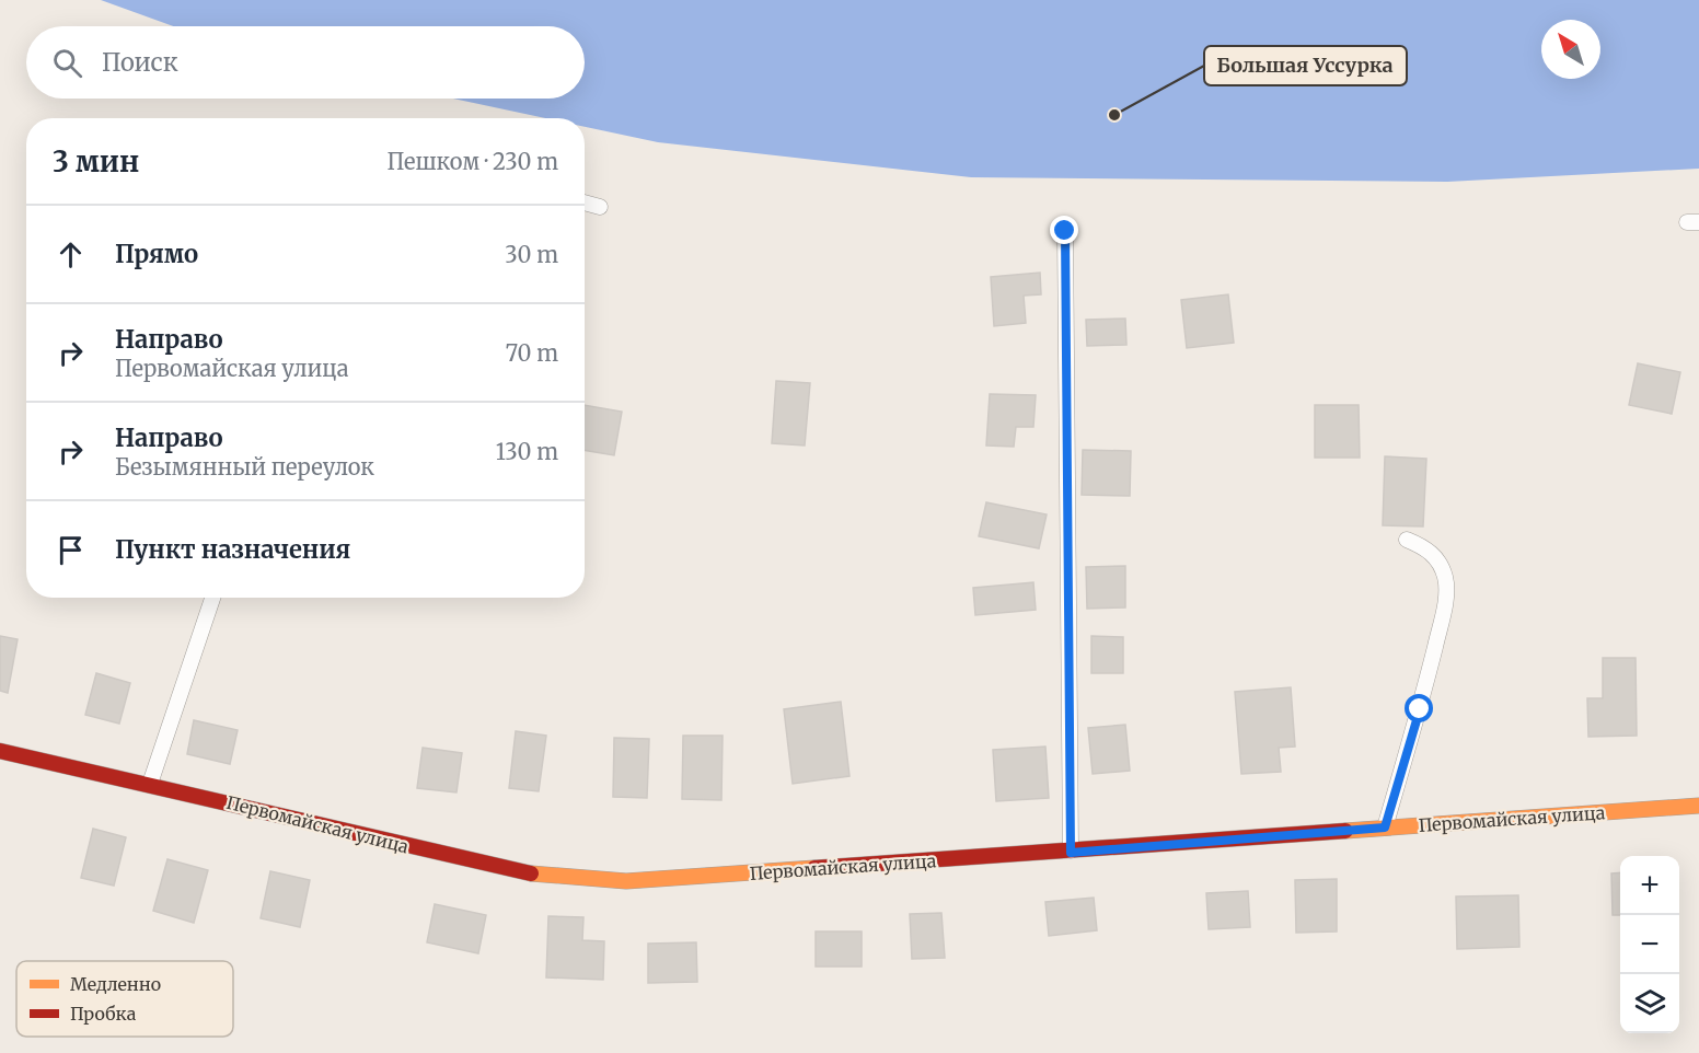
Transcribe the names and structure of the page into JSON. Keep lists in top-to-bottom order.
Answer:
{
  "streets": {
    "main road": ["Первомайская улица"]
  },
  "places": ["Большая Уссурка"],
  "legend": ["Медленно", "Пробка"],
  "north": "top left",
  "page": {
    "search": "Поиск",
    "heading": ["3 мин", "Пешком · 230 m"],
    "list": [
      ["Прямо", "30 m"],
      ["Направо", "Первомайская улица", "70 m"],
      ["Направо", "Безымянный переулок", "130 m"],
      "Пункт назначения"
    ],
    "map_buttons": ["+", "−"]
  }
}
